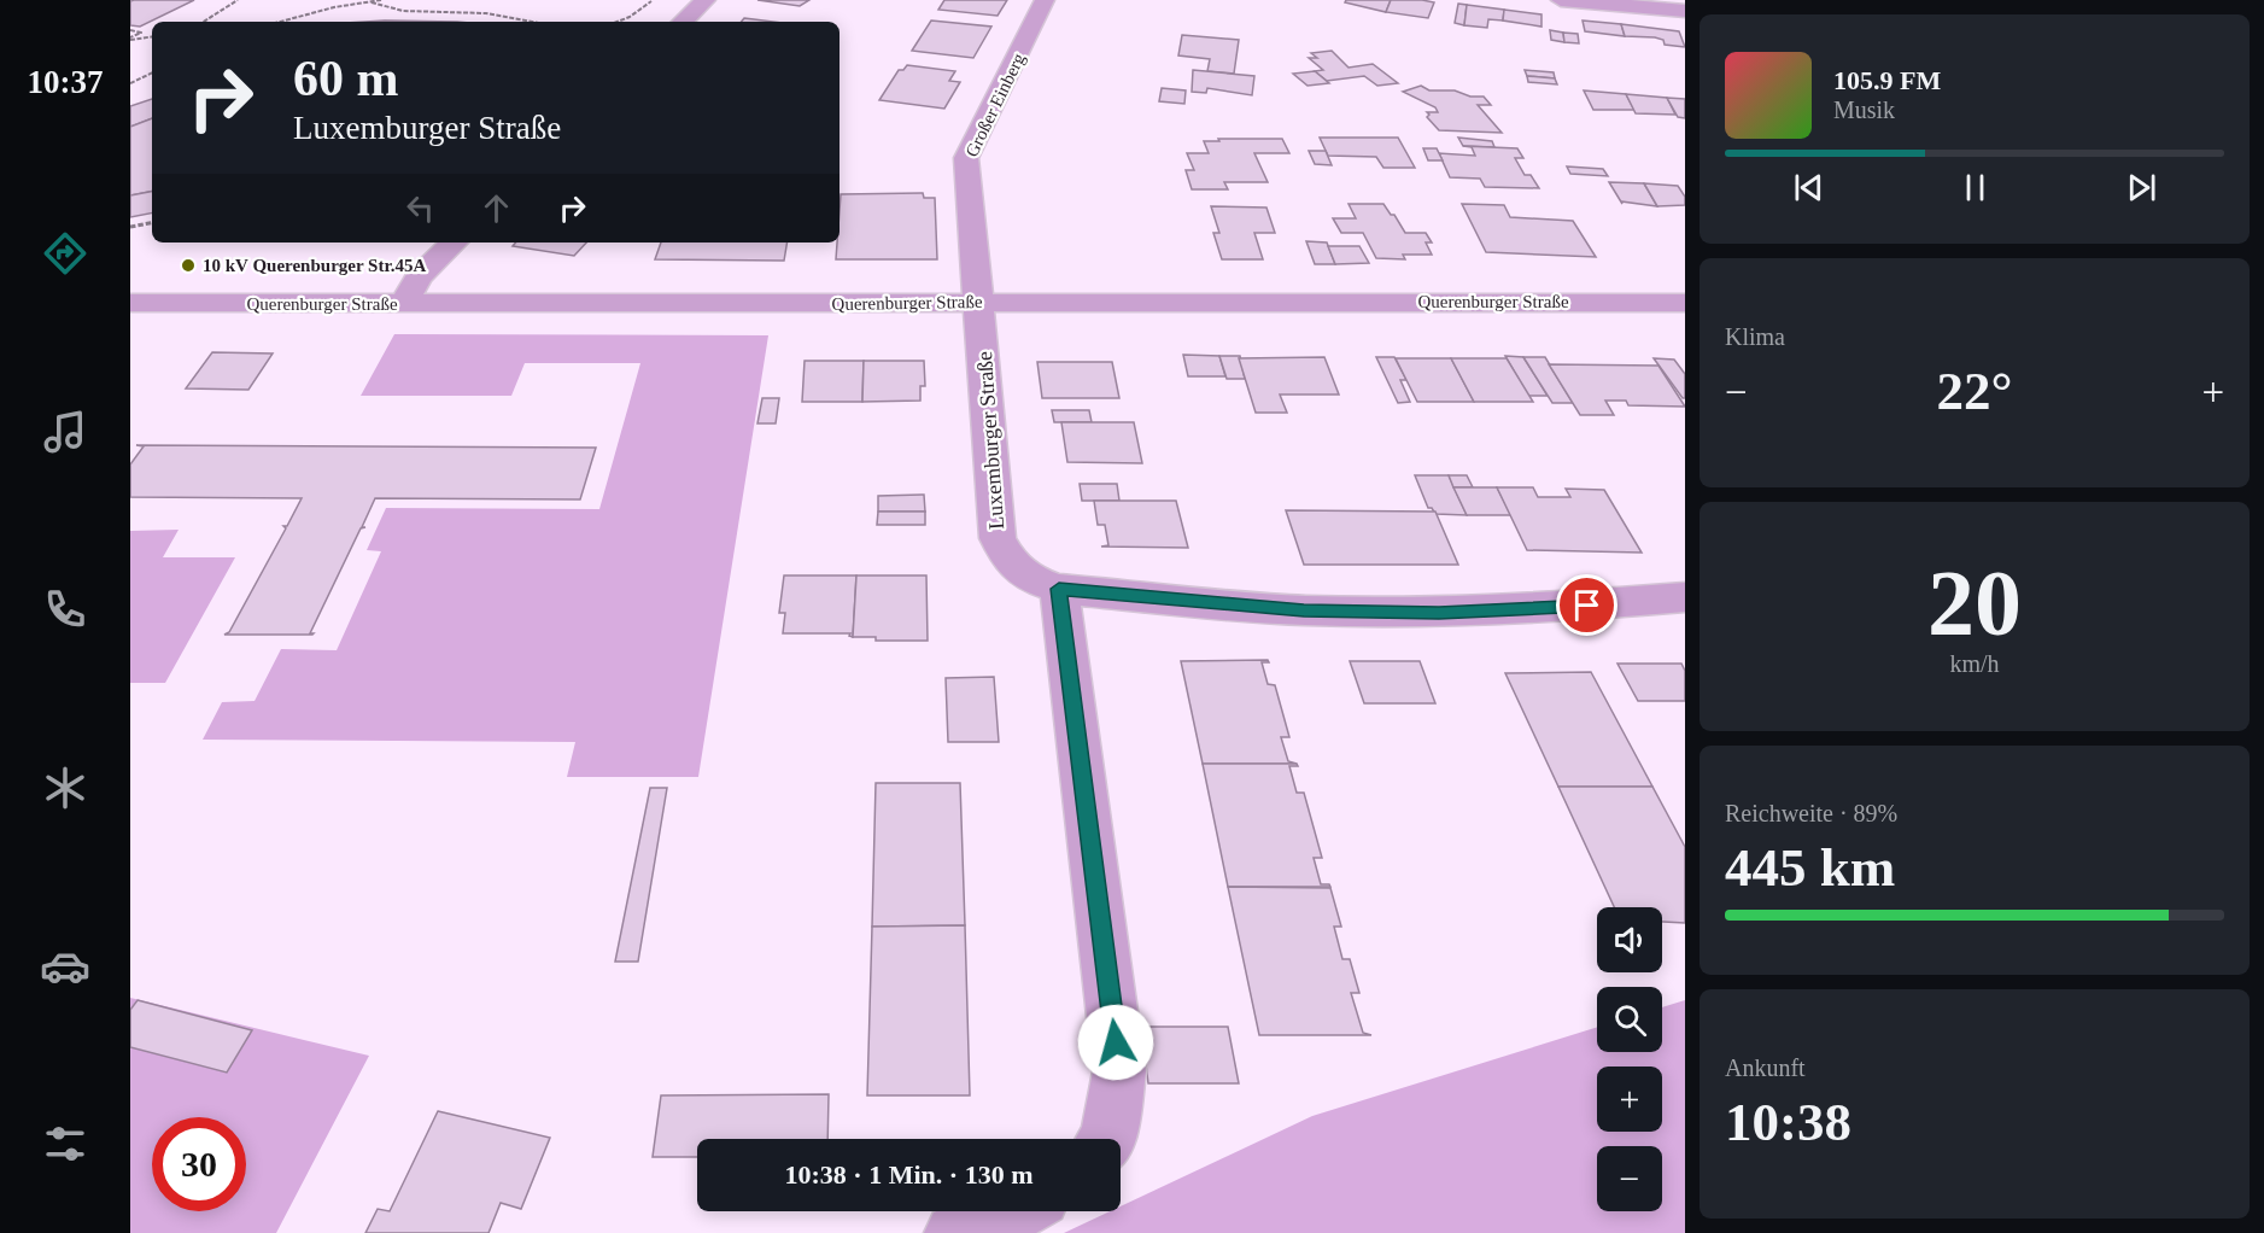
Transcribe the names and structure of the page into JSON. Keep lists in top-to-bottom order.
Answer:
{
  "streets": {
    "street": ["Großer Einberg", "Querenburger Straße", "Luxemburger Straße"]
  },
  "crossings": [
    ["Großer Einberg", "Querenburger Straße"],
    ["Großer Einberg", "Luxemburger Straße"],
    ["Querenburger Straße", "Luxemburger Straße"]
  ],
  "places": ["10 kV Querenburger Str.45A"],
  "page": {
    "tabs": "10:37",
    "turn": ["60 m", "Luxemburger Straße"],
    "song": ["105.9 FM", "Musik"],
    "tile": [
      "Klima",
      ["20", "km/h"],
      ["Reichweite · 89%", "445 km"],
      ["Ankunft", "10:38"]
    ],
    "heat": ["−", "22°", "+"],
    "map_buttons": ["+", "−"],
    "limit": "30",
    "trip": "10:38 · 1 Min. · 130 m"
  }
}
